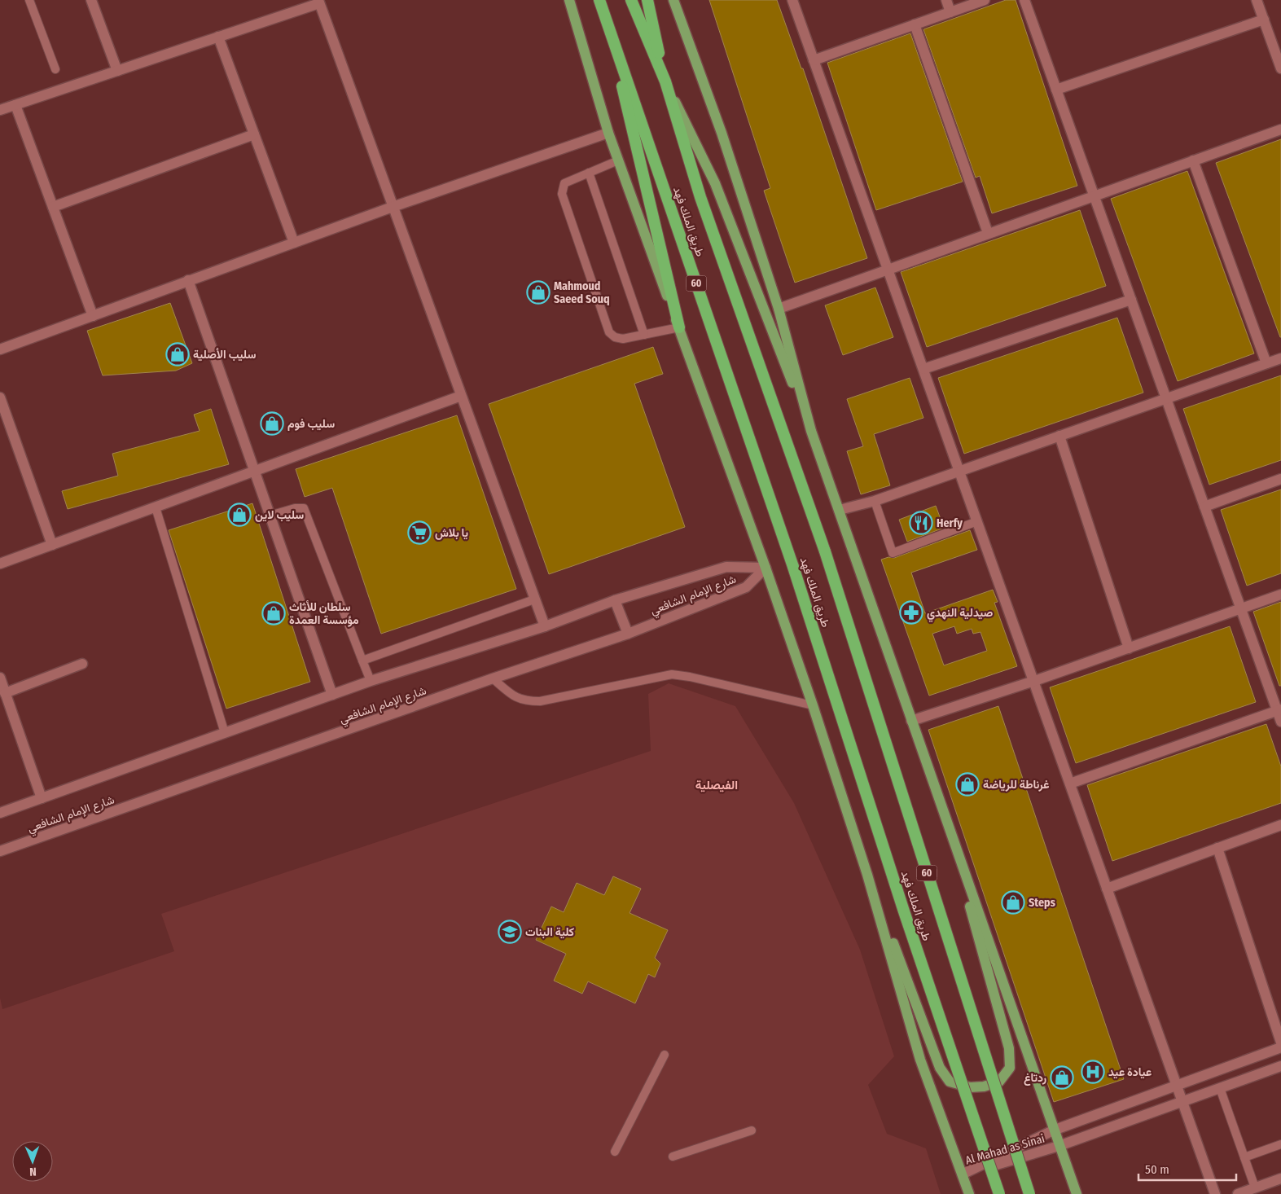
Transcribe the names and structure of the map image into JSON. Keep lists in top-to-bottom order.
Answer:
{
  "streets": {
    "highway": ["طريق الملك فهد", "60"],
    "street": ["شارع الإمام الشافعي", "Al Mahad as Sinai"]
  },
  "districts": ["الفيصلية"],
  "places": {
    "shop": [
      "Mahmoud Saeed Souq",
      "سليب الأصلية",
      "سليب فوم",
      "سليب لاين",
      "سلطان للأثاث مؤسسة العمدة",
      "غرناطة للرياضة",
      "Steps",
      "ردتاغ"
    ],
    "restaurant": ["Herfy"],
    "supermarket": ["يا بلاش"],
    "pharmacy": ["صيدلية النهدي"],
    "school or university": ["كلية البنات"],
    "hospital": ["عيادة عيد"]
  },
  "scale_bar": "50 m",
  "north": "bottom"
}
